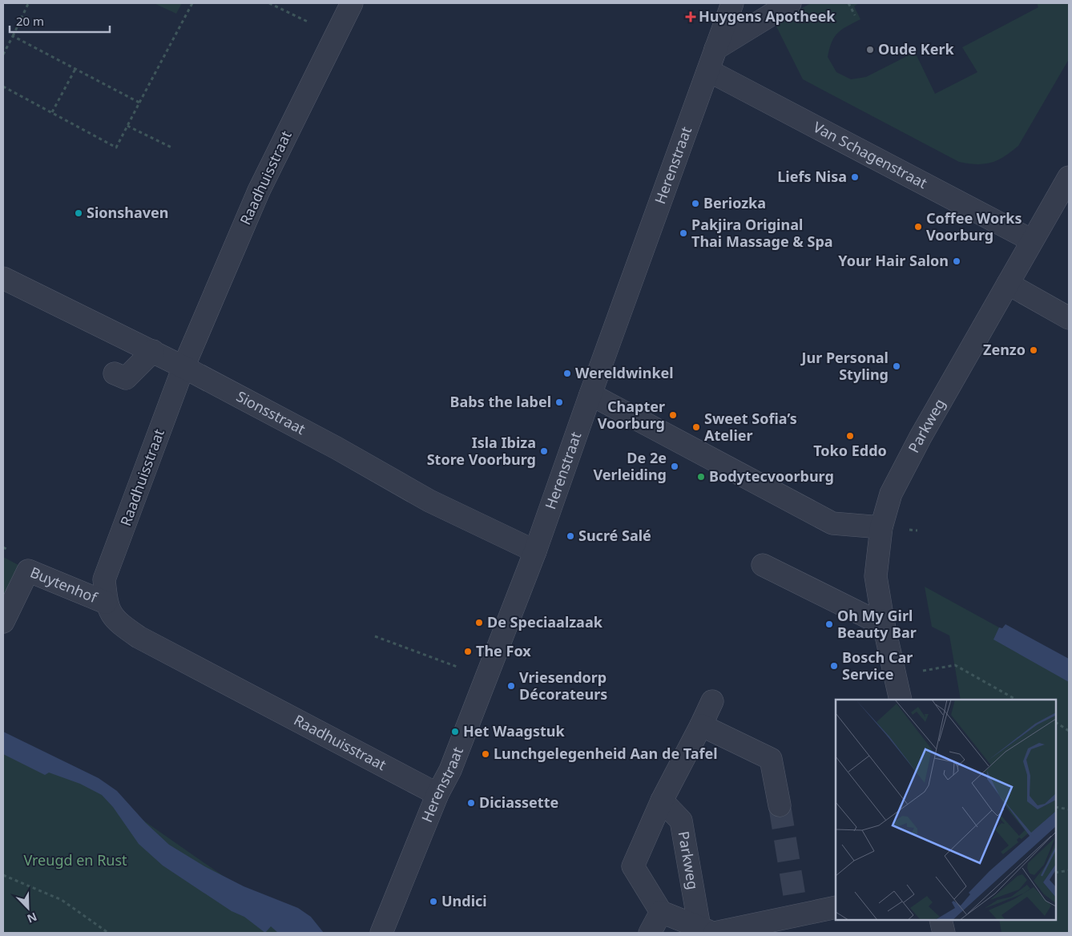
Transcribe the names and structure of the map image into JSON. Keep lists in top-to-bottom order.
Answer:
{
  "streets": {
    "street": [
      "Van Schagenstraat",
      "Herenstraat",
      "Raadhuisstraat",
      "Sionsstraat",
      "Parkweg",
      "Buytenhof"
    ]
  },
  "crossings": [
    ["Van Schagenstraat", "Herenstraat"],
    ["Van Schagenstraat", "Parkweg"],
    ["Herenstraat", "Raadhuisstraat"],
    ["Herenstraat", "Sionsstraat"],
    ["Raadhuisstraat", "Sionsstraat"],
    ["Raadhuisstraat", "Buytenhof"]
  ],
  "parks": ["Vreugd en Rust"],
  "places": {
    "health": ["Huygens Apotheek"],
    "other": [
      "Oude Kerk",
      "Liefs Nisa",
      "Beriozka",
      "Sionshaven",
      "Coffee Works Voorburg",
      "Pakjira Original Thai Massage & Spa",
      "Your Hair Salon",
      "Zenzo",
      "Jur Personal Styling",
      "Wereldwinkel",
      "Babs the label",
      "Chapter Voorburg",
      "Sweet Sofia’s Atelier",
      "Toko Eddo",
      "Isla Ibiza Store Voorburg",
      "De 2e Verleiding",
      "Bodytecvoorburg",
      "Sucré Salé",
      "De Speciaalzaak",
      "Oh My Girl Beauty Bar",
      "The Fox",
      "Bosch Car Service",
      "Vriesendorp Décorateurs",
      "Het Waagstuk",
      "Lunchgelegenheid Aan de Tafel",
      "Diciassette",
      "Undici"
    ]
  },
  "scale_bar": "20 m",
  "north": "bottom right"
}
